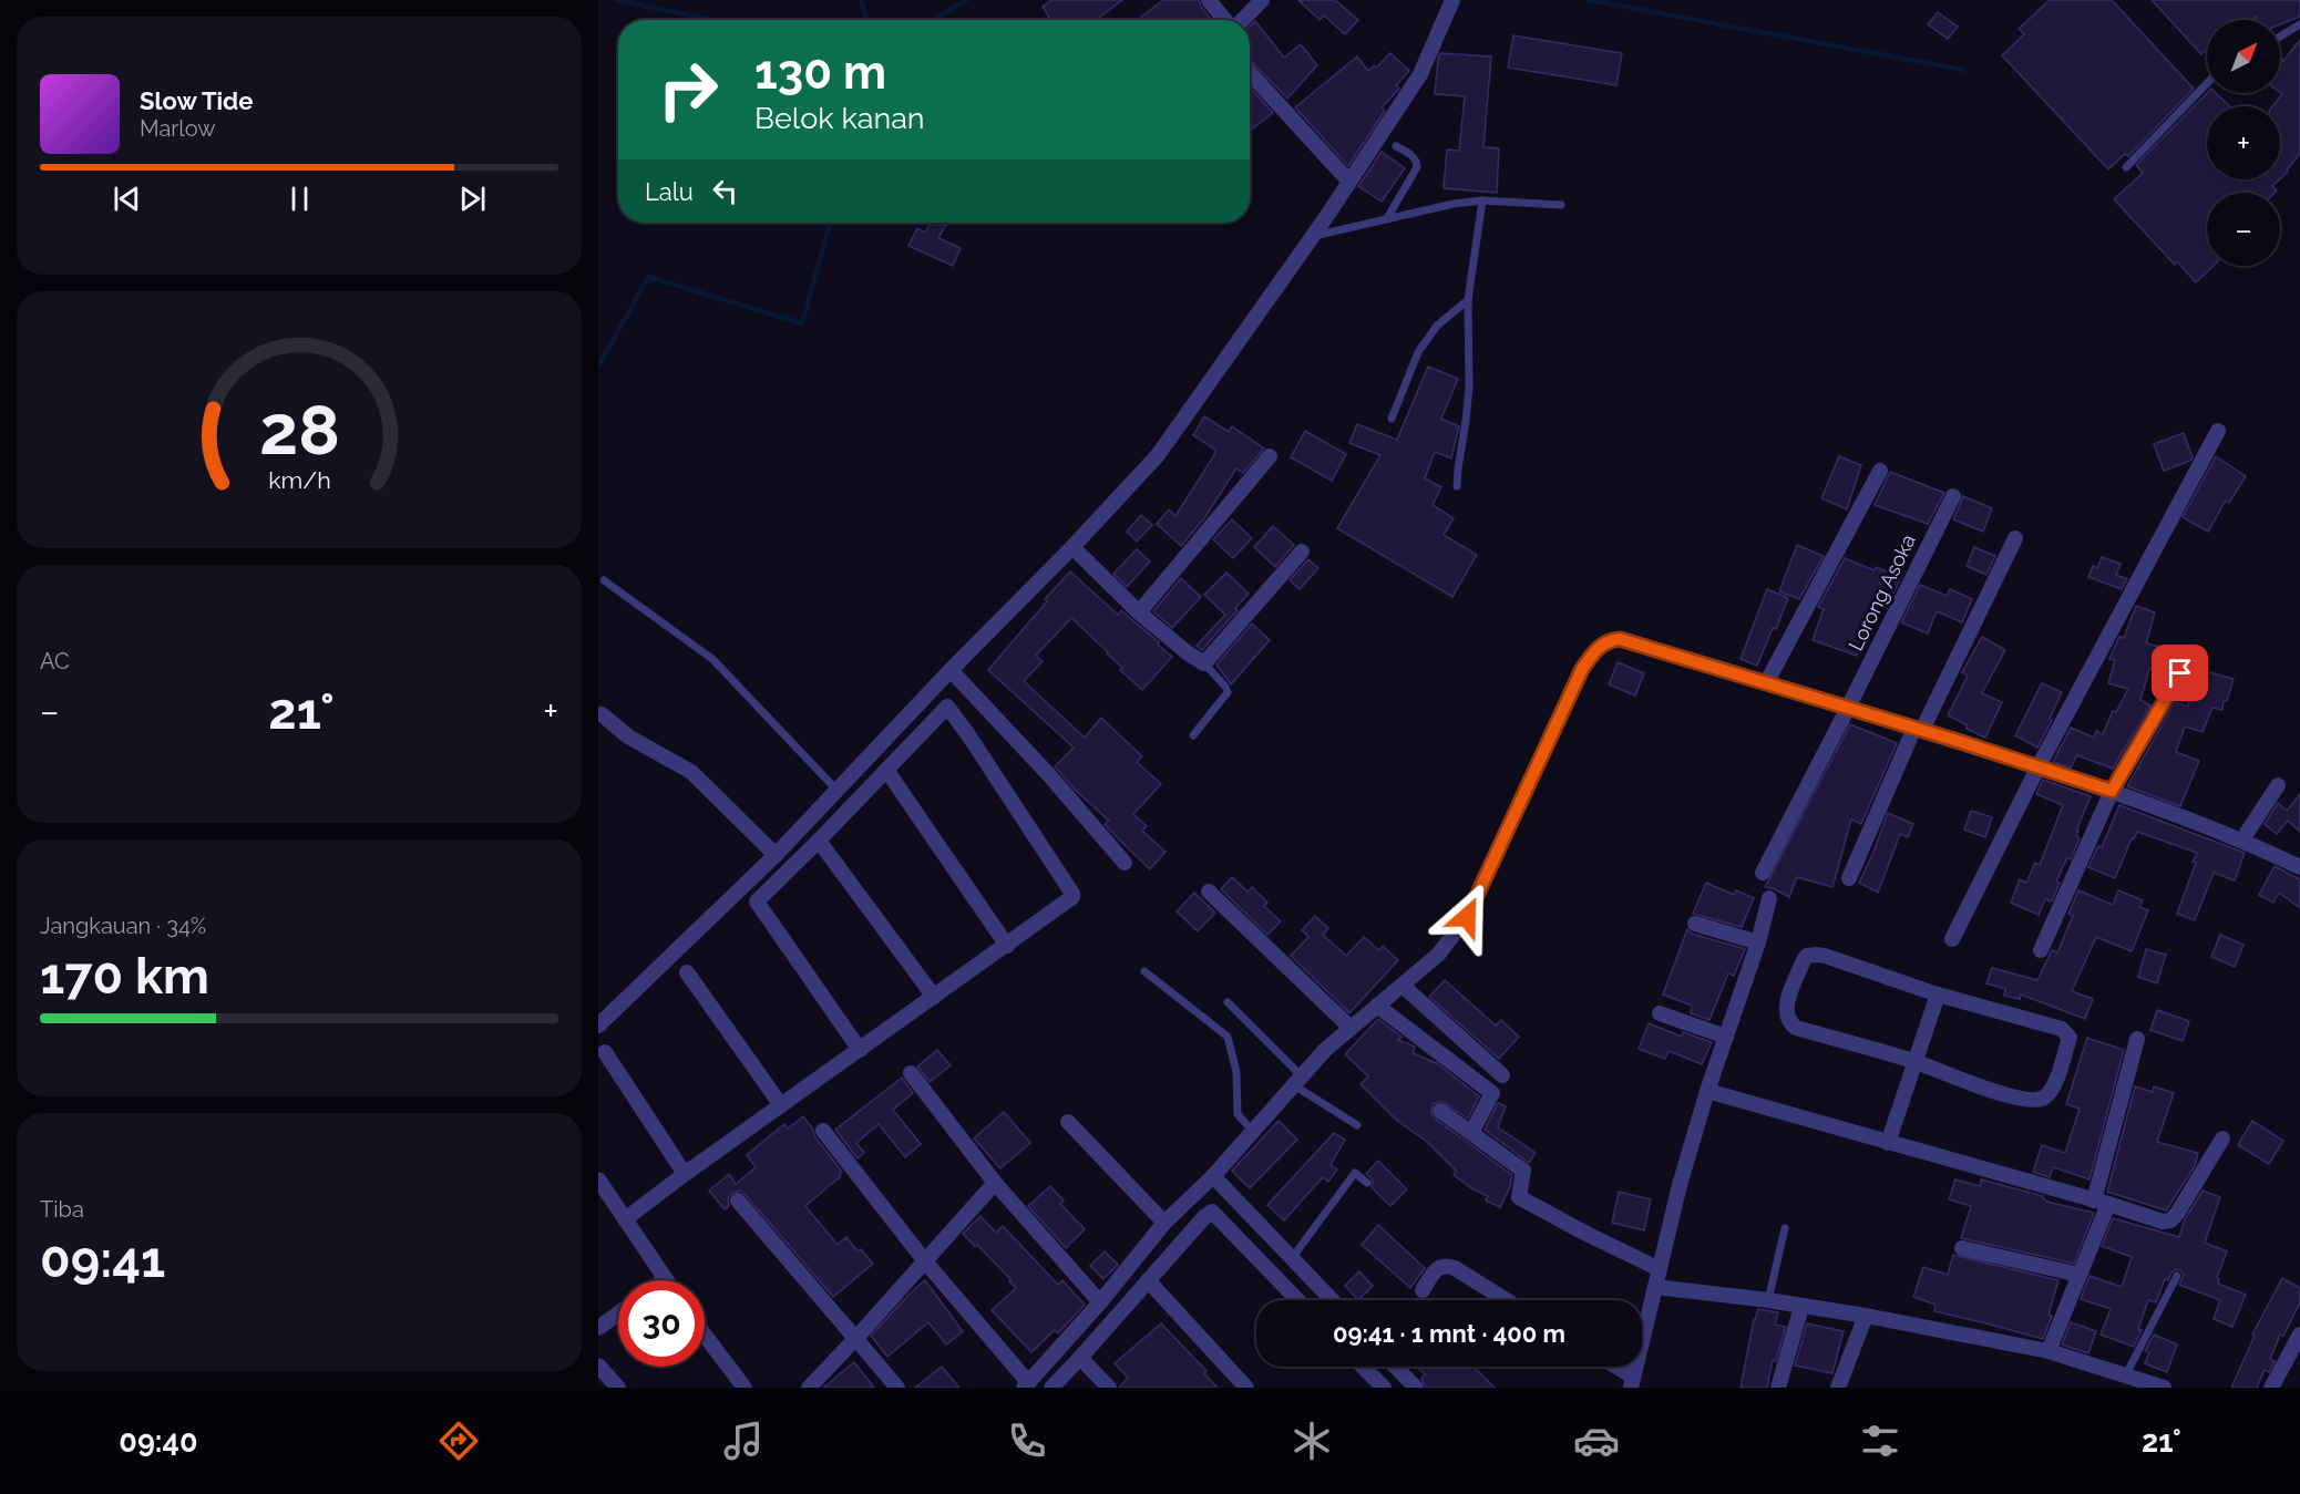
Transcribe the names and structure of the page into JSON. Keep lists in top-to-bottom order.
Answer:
{
  "streets": {
    "street": ["Lorong Asoka"]
  },
  "north": "top right",
  "page": {
    "map_buttons": ["+", "−"],
    "turn": ["130 m", "Belok kanan"],
    "song": ["Slow Tide", "Marlow"],
    "then": "Lalu",
    "tile": [
      "AC",
      ["Jangkauan · 34%", "170 km"],
      ["Tiba", "09:41"]
    ],
    "heat": ["−", "21°", "+"],
    "limit": "30",
    "trip": "09:41 · 1 mnt · 400 m",
    "tabs": ["09:40", "21°"],
    "gauge": ["28", "km/h"]
  }
}
